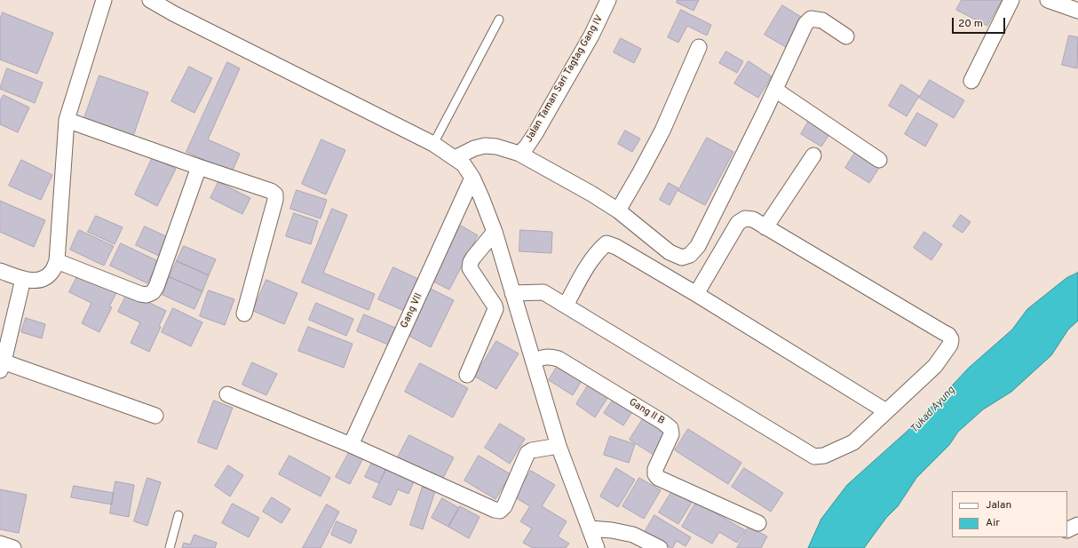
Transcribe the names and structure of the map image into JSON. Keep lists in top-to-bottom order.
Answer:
{
  "streets": {
    "street": ["Jalan Taman Sari Tagtag Gang IV", "Gang VII", "Gang II B"]
  },
  "water": ["Tukad Ayung"],
  "legend": ["Jalan", "Air"],
  "scale_bar": "20 m"
}
